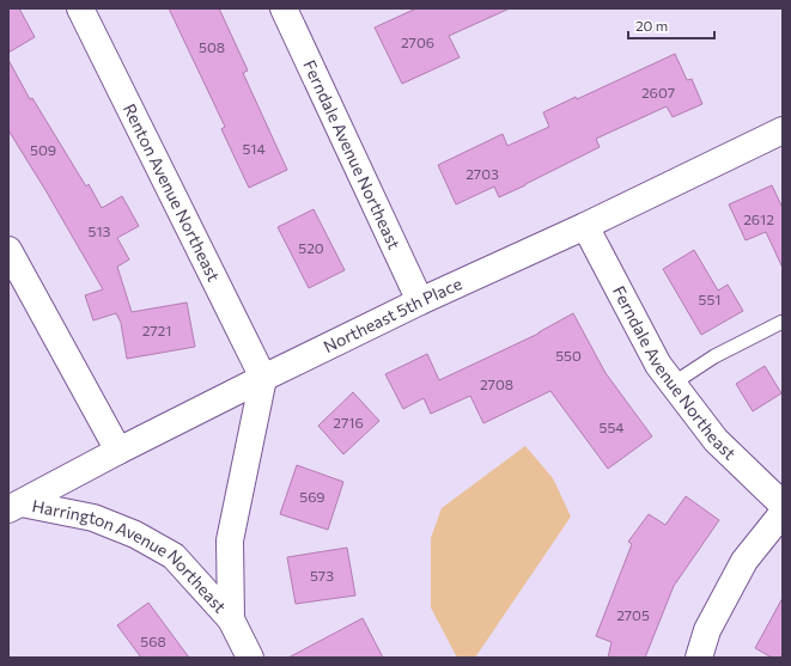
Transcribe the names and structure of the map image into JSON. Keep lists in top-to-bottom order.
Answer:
{
  "streets": {
    "street": [
      "Ferndale Avenue Northeast",
      "Renton Avenue Northeast",
      "Northeast 5th Place",
      "Harrington Avenue Northeast"
    ]
  },
  "crossings": [
    ["Ferndale Avenue Northeast", "Northeast 5th Place"],
    ["Renton Avenue Northeast", "Northeast 5th Place"],
    ["Renton Avenue Northeast", "Harrington Avenue Northeast"],
    ["Northeast 5th Place", "Harrington Avenue Northeast"]
  ],
  "house_numbers": [
    "2706",
    "508",
    "2607",
    "514",
    "509",
    "2703",
    "2612",
    "513",
    "520",
    "551",
    "2721",
    "550",
    "2708",
    "2716",
    "554",
    "569",
    "573",
    "2705",
    "568"
  ],
  "scale_bar": "20 m"
}
